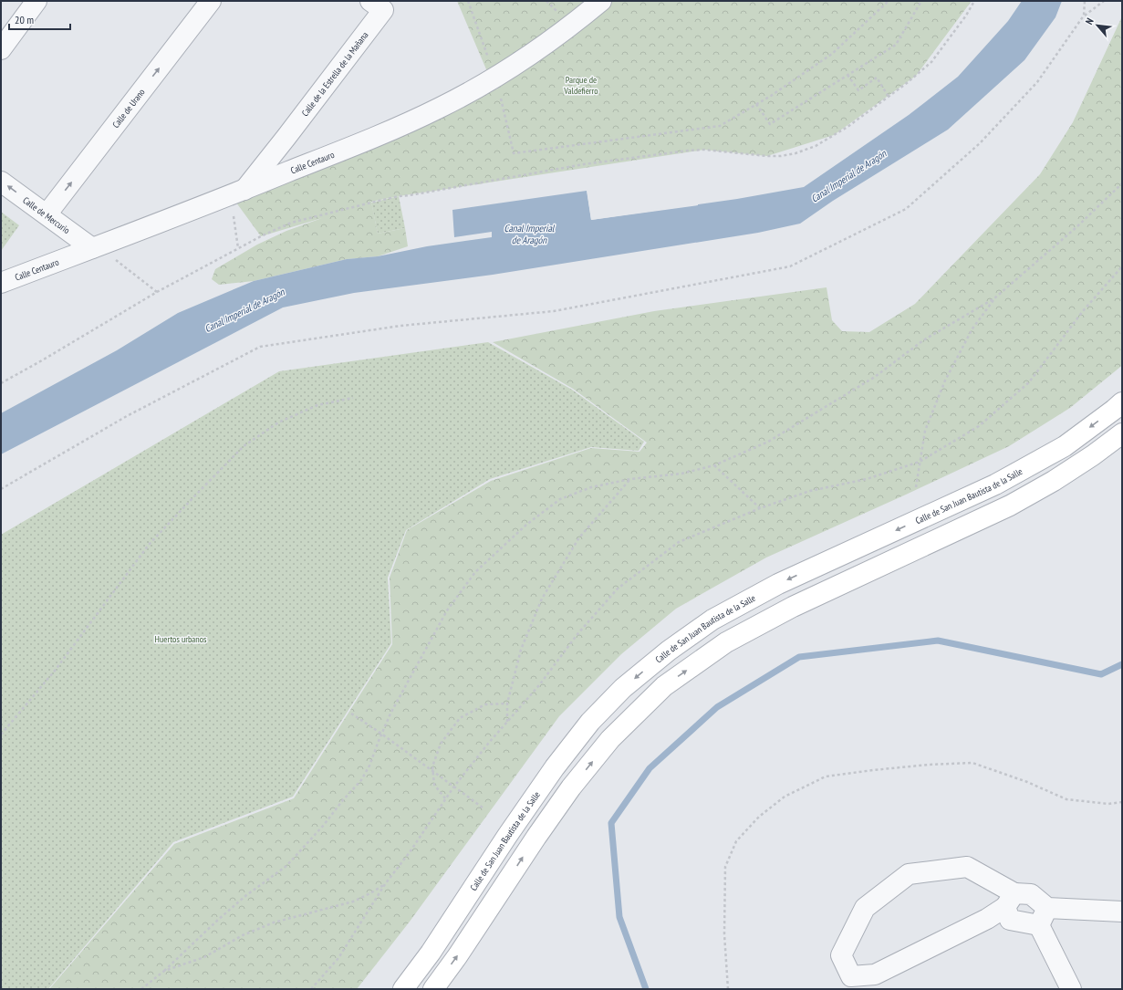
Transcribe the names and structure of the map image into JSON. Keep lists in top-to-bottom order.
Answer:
{
  "streets": {
    "main road": ["Calle de San Juan Bautista de la Salle"],
    "street": [
      "Calle de la Estrella de la Mañana",
      "Calle de Urano",
      "Calle Centauro",
      "Calle de Mercurio"
    ]
  },
  "crossings": [
    ["Calle de la Estrella de la Mañana", "Calle Centauro"],
    ["Calle de Urano", "Calle de Mercurio"],
    ["Calle Centauro", "Calle de Mercurio"]
  ],
  "one_way": ["Calle de Urano", "Calle de Mercurio"],
  "water": ["Canal Imperial de Aragón"],
  "parks": ["Parque de Valdefierro", "Huertos urbanos"],
  "scale_bar": "20 m",
  "north": "top left"
}
